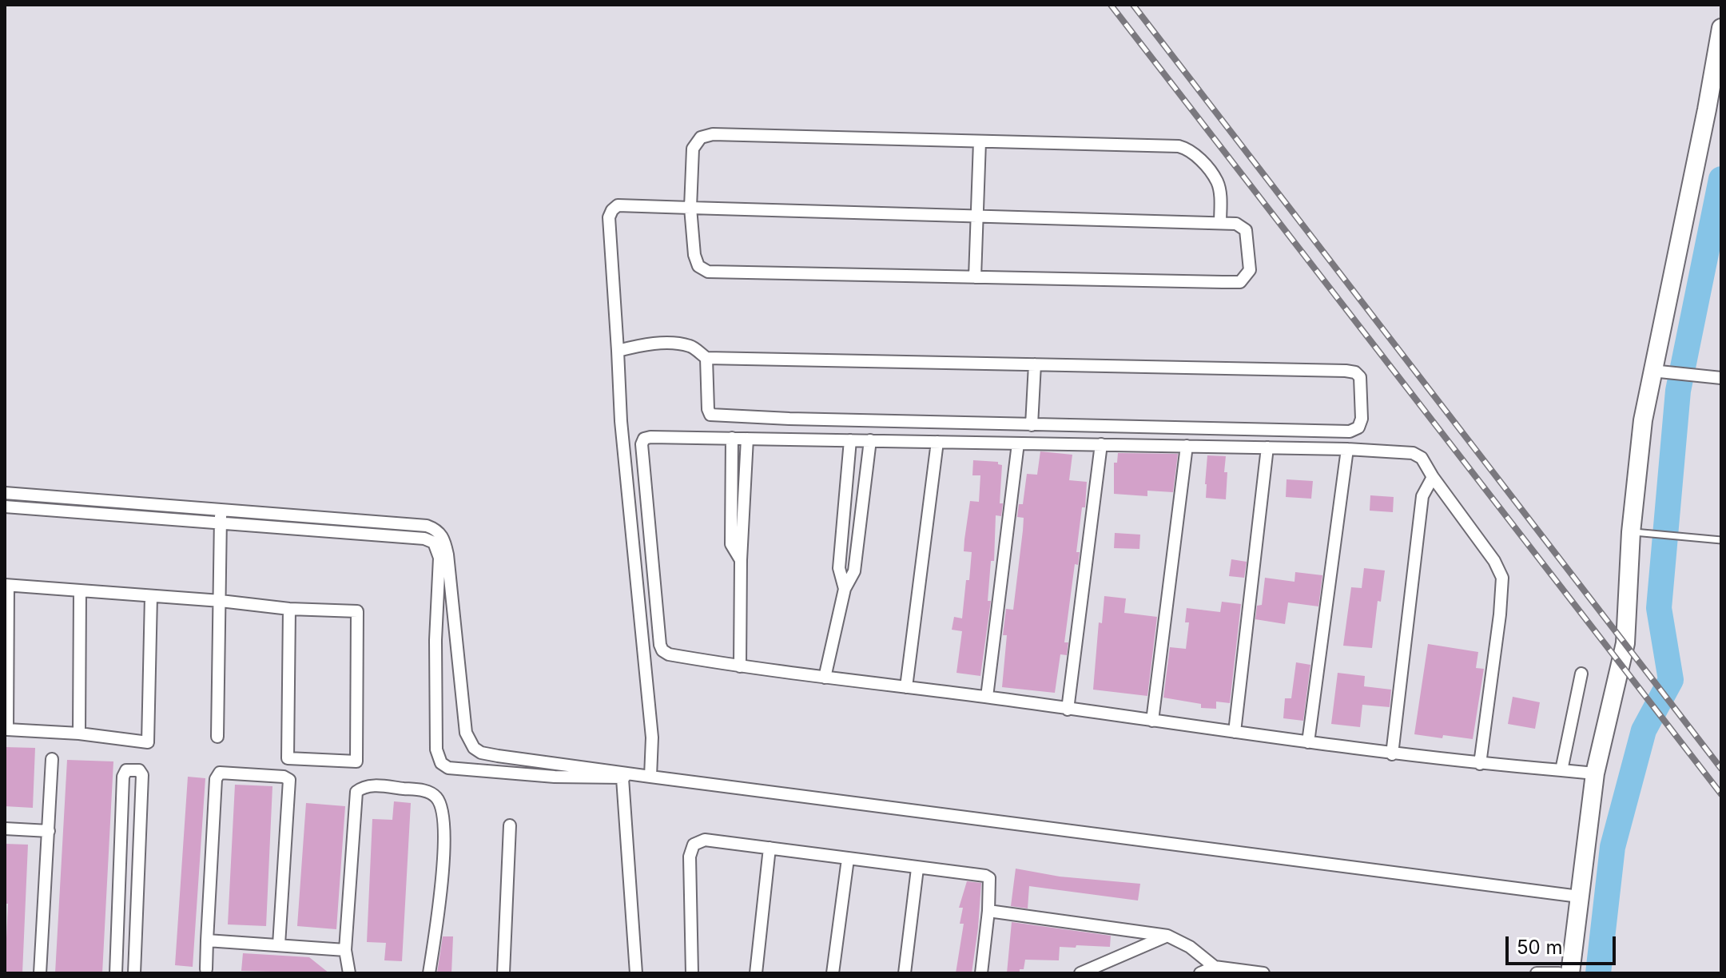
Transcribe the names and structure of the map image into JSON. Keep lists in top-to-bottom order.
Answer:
{
  "scale_bar": "50 m"
}
